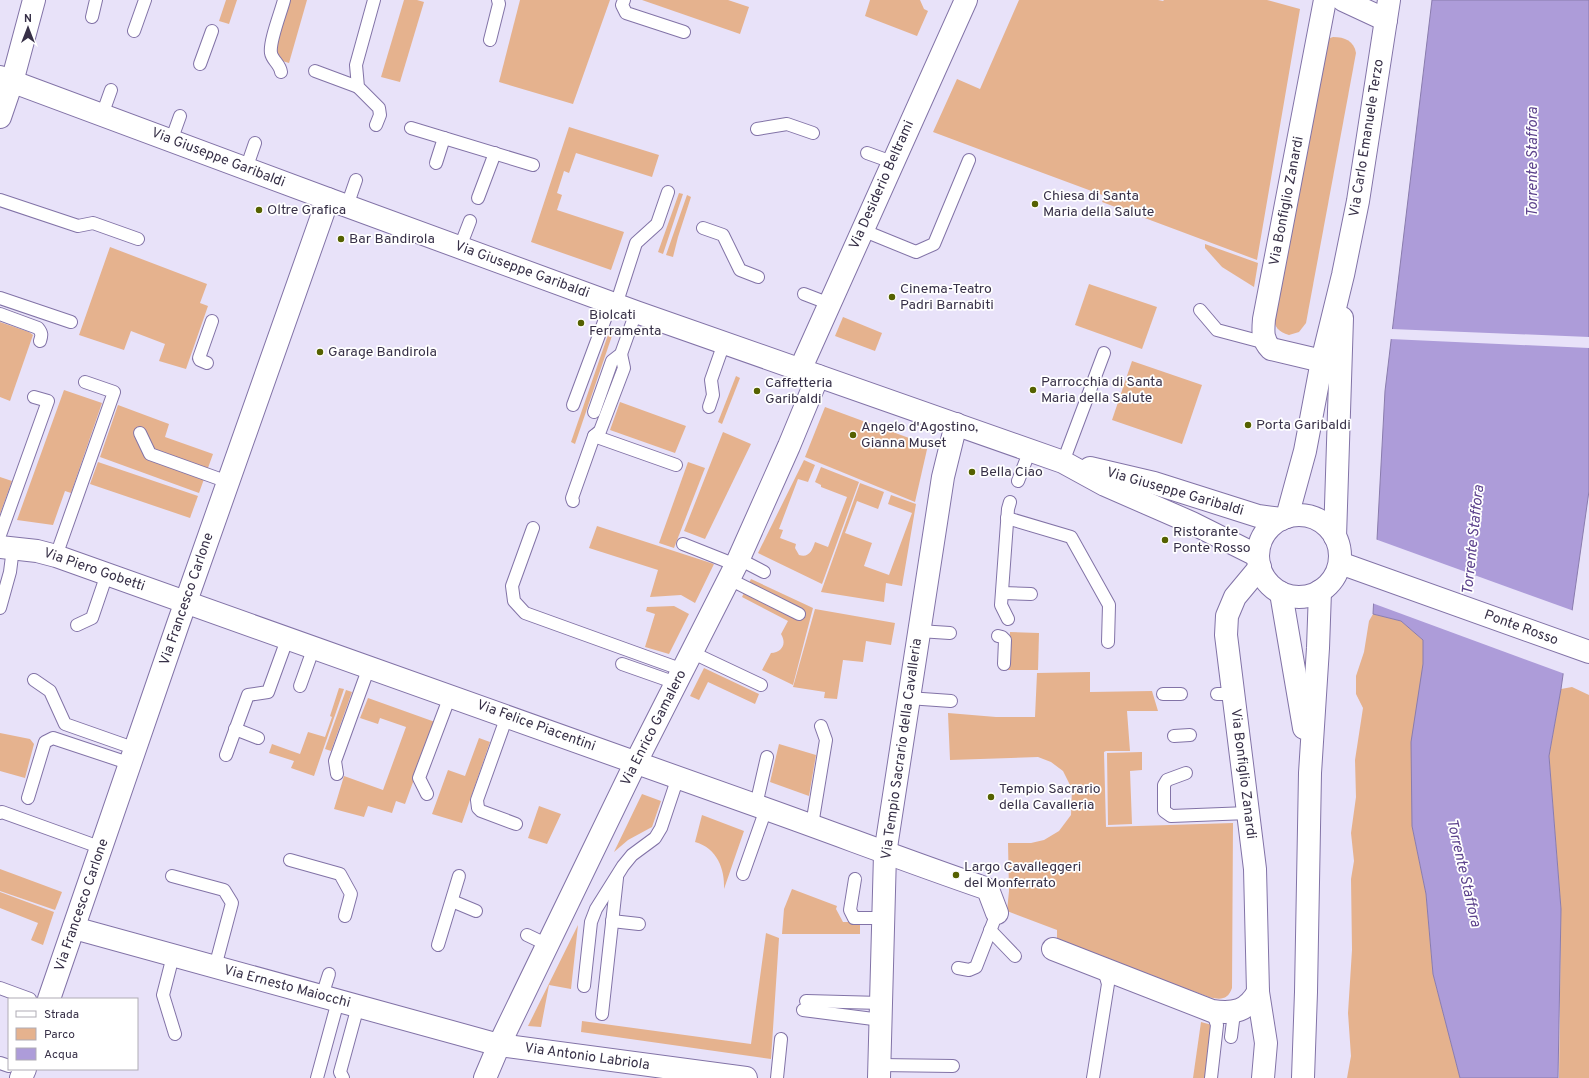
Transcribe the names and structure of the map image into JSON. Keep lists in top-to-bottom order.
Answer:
{
  "streets": {
    "street": [
      "Via Carlo Emanuele Terzo",
      "Via Giuseppe Garibaldi",
      "Via Desiderio Beltrami",
      "Via Bonfiglio Zanardi",
      "Via Piero Gobetti",
      "Via Francesco Carlone",
      "Ponte Rosso",
      "Via Felice Piacentini",
      "Via Enrico Gamalero",
      "Via Tempio Sacrario della Cavalleria",
      "Via Ernesto Maiocchi",
      "Via Antonio Labriola"
    ]
  },
  "crossings": [
    ["Via Carlo Emanuele Terzo", "Via Giuseppe Garibaldi"],
    ["Via Carlo Emanuele Terzo", "Via Bonfiglio Zanardi"],
    ["Via Carlo Emanuele Terzo", "Ponte Rosso"],
    ["Via Giuseppe Garibaldi", "Via Desiderio Beltrami"],
    ["Via Giuseppe Garibaldi", "Via Bonfiglio Zanardi"],
    ["Via Giuseppe Garibaldi", "Via Francesco Carlone"],
    ["Via Giuseppe Garibaldi", "Ponte Rosso"],
    ["Via Giuseppe Garibaldi", "Via Enrico Gamalero"],
    ["Via Giuseppe Garibaldi", "Via Tempio Sacrario della Cavalleria"],
    ["Via Desiderio Beltrami", "Via Enrico Gamalero"],
    ["Via Bonfiglio Zanardi", "Ponte Rosso"],
    ["Via Piero Gobetti", "Via Francesco Carlone"],
    ["Via Piero Gobetti", "Via Felice Piacentini"],
    ["Via Francesco Carlone", "Via Felice Piacentini"],
    ["Via Francesco Carlone", "Via Ernesto Maiocchi"],
    ["Via Felice Piacentini", "Via Enrico Gamalero"],
    ["Via Felice Piacentini", "Via Tempio Sacrario della Cavalleria"],
    ["Via Enrico Gamalero", "Via Ernesto Maiocchi"],
    ["Via Enrico Gamalero", "Via Antonio Labriola"],
    ["Via Ernesto Maiocchi", "Via Antonio Labriola"]
  ],
  "water": ["Torrente Staffora"],
  "places": [
    "Chiesa di Santa Maria della Salute",
    "Oltre Grafica",
    "Bar Bandirola",
    "Cinema-Teatro Padri Barnabiti",
    "Biolcati Ferramenta",
    "Garage Bandirola",
    "Parrocchia di Santa Maria della Salute",
    "Caffetteria Garibaldi",
    "Porta Garibaldi",
    "Angelo d'Agostino, Gianna Muset",
    "Bella Ciao",
    "Ristorante Ponte Rosso",
    "Tempio Sacrario della Cavalleria",
    "Largo Cavalleggeri del Monferrato"
  ],
  "legend": ["Strada", "Parco", "Acqua"],
  "north": "top"
}
